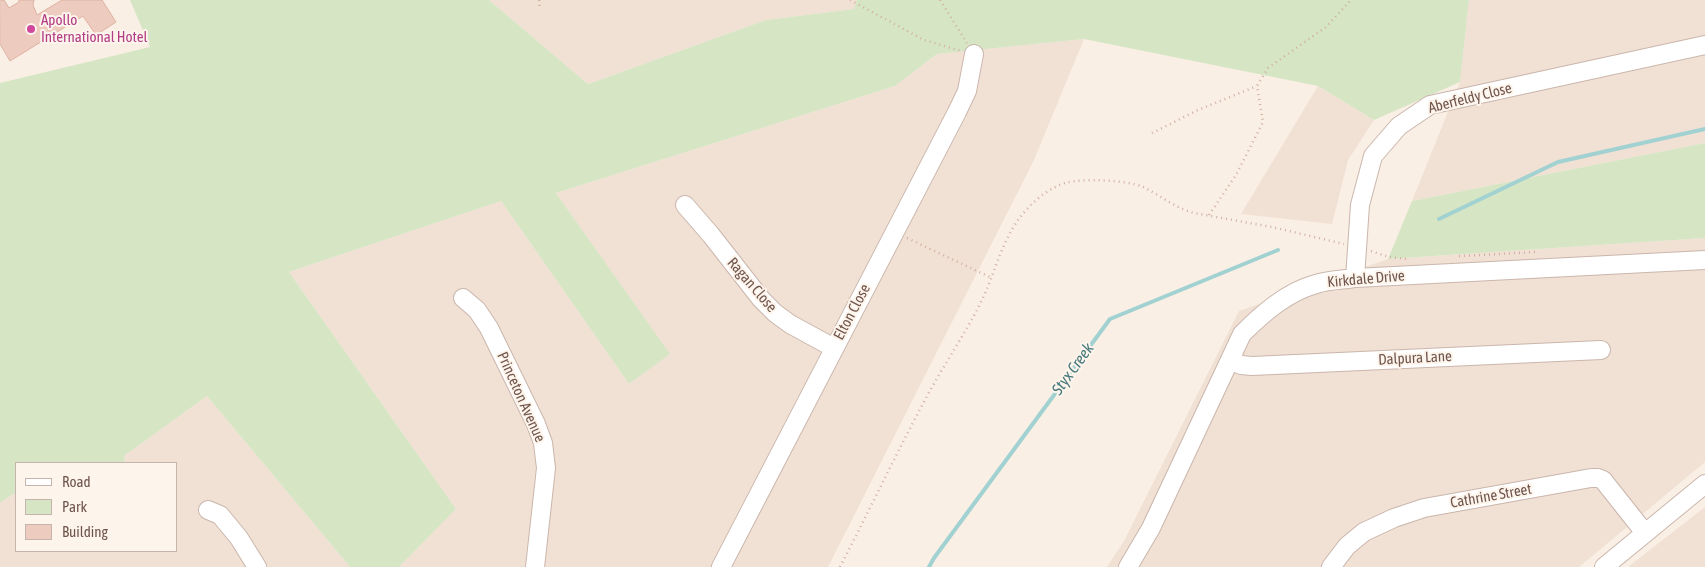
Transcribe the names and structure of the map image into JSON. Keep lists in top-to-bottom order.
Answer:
{
  "streets": {
    "street": [
      "Aberfeldy Close",
      "Kirkdale Drive",
      "Ragan Close",
      "Elton Close",
      "Dalpura Lane",
      "Princeton Avenue",
      "Cathrine Street"
    ]
  },
  "crossings": [
    ["Aberfeldy Close", "Kirkdale Drive"],
    ["Kirkdale Drive", "Dalpura Lane"],
    ["Ragan Close", "Elton Close"]
  ],
  "water": ["Styx Creek"],
  "places": ["Apollo International Hotel"],
  "legend": ["Road", "Park", "Building"]
}
